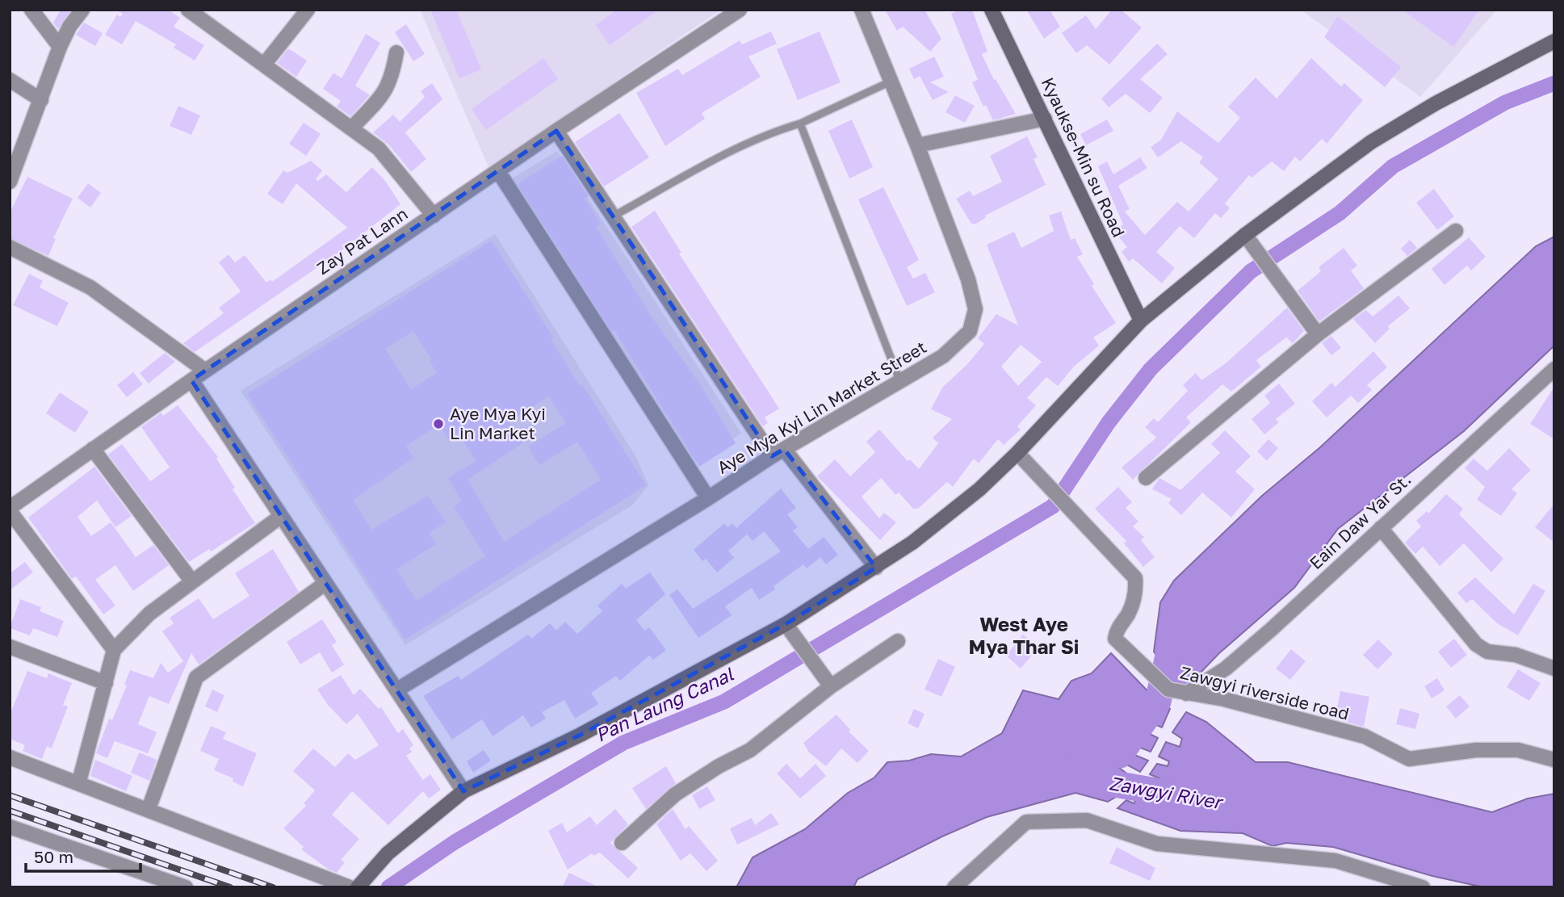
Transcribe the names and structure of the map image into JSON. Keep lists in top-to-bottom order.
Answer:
{
  "streets": {
    "street": [
      "Kyaukse-Min su Road",
      "Zay Pat Lann",
      "Aye Mya Kyi Lin Market Street",
      "Eain Daw Yar St.",
      "Zawgyi riverside road"
    ]
  },
  "crossings": [
    ["Eain Daw Yar St.", "Zawgyi riverside road"]
  ],
  "districts": ["West Aye Mya Thar Si"],
  "water": ["Pan Laung Canal", "Zawgyi River"],
  "places": ["Aye Mya Kyi Lin Market"],
  "scale_bar": "50 m"
}
